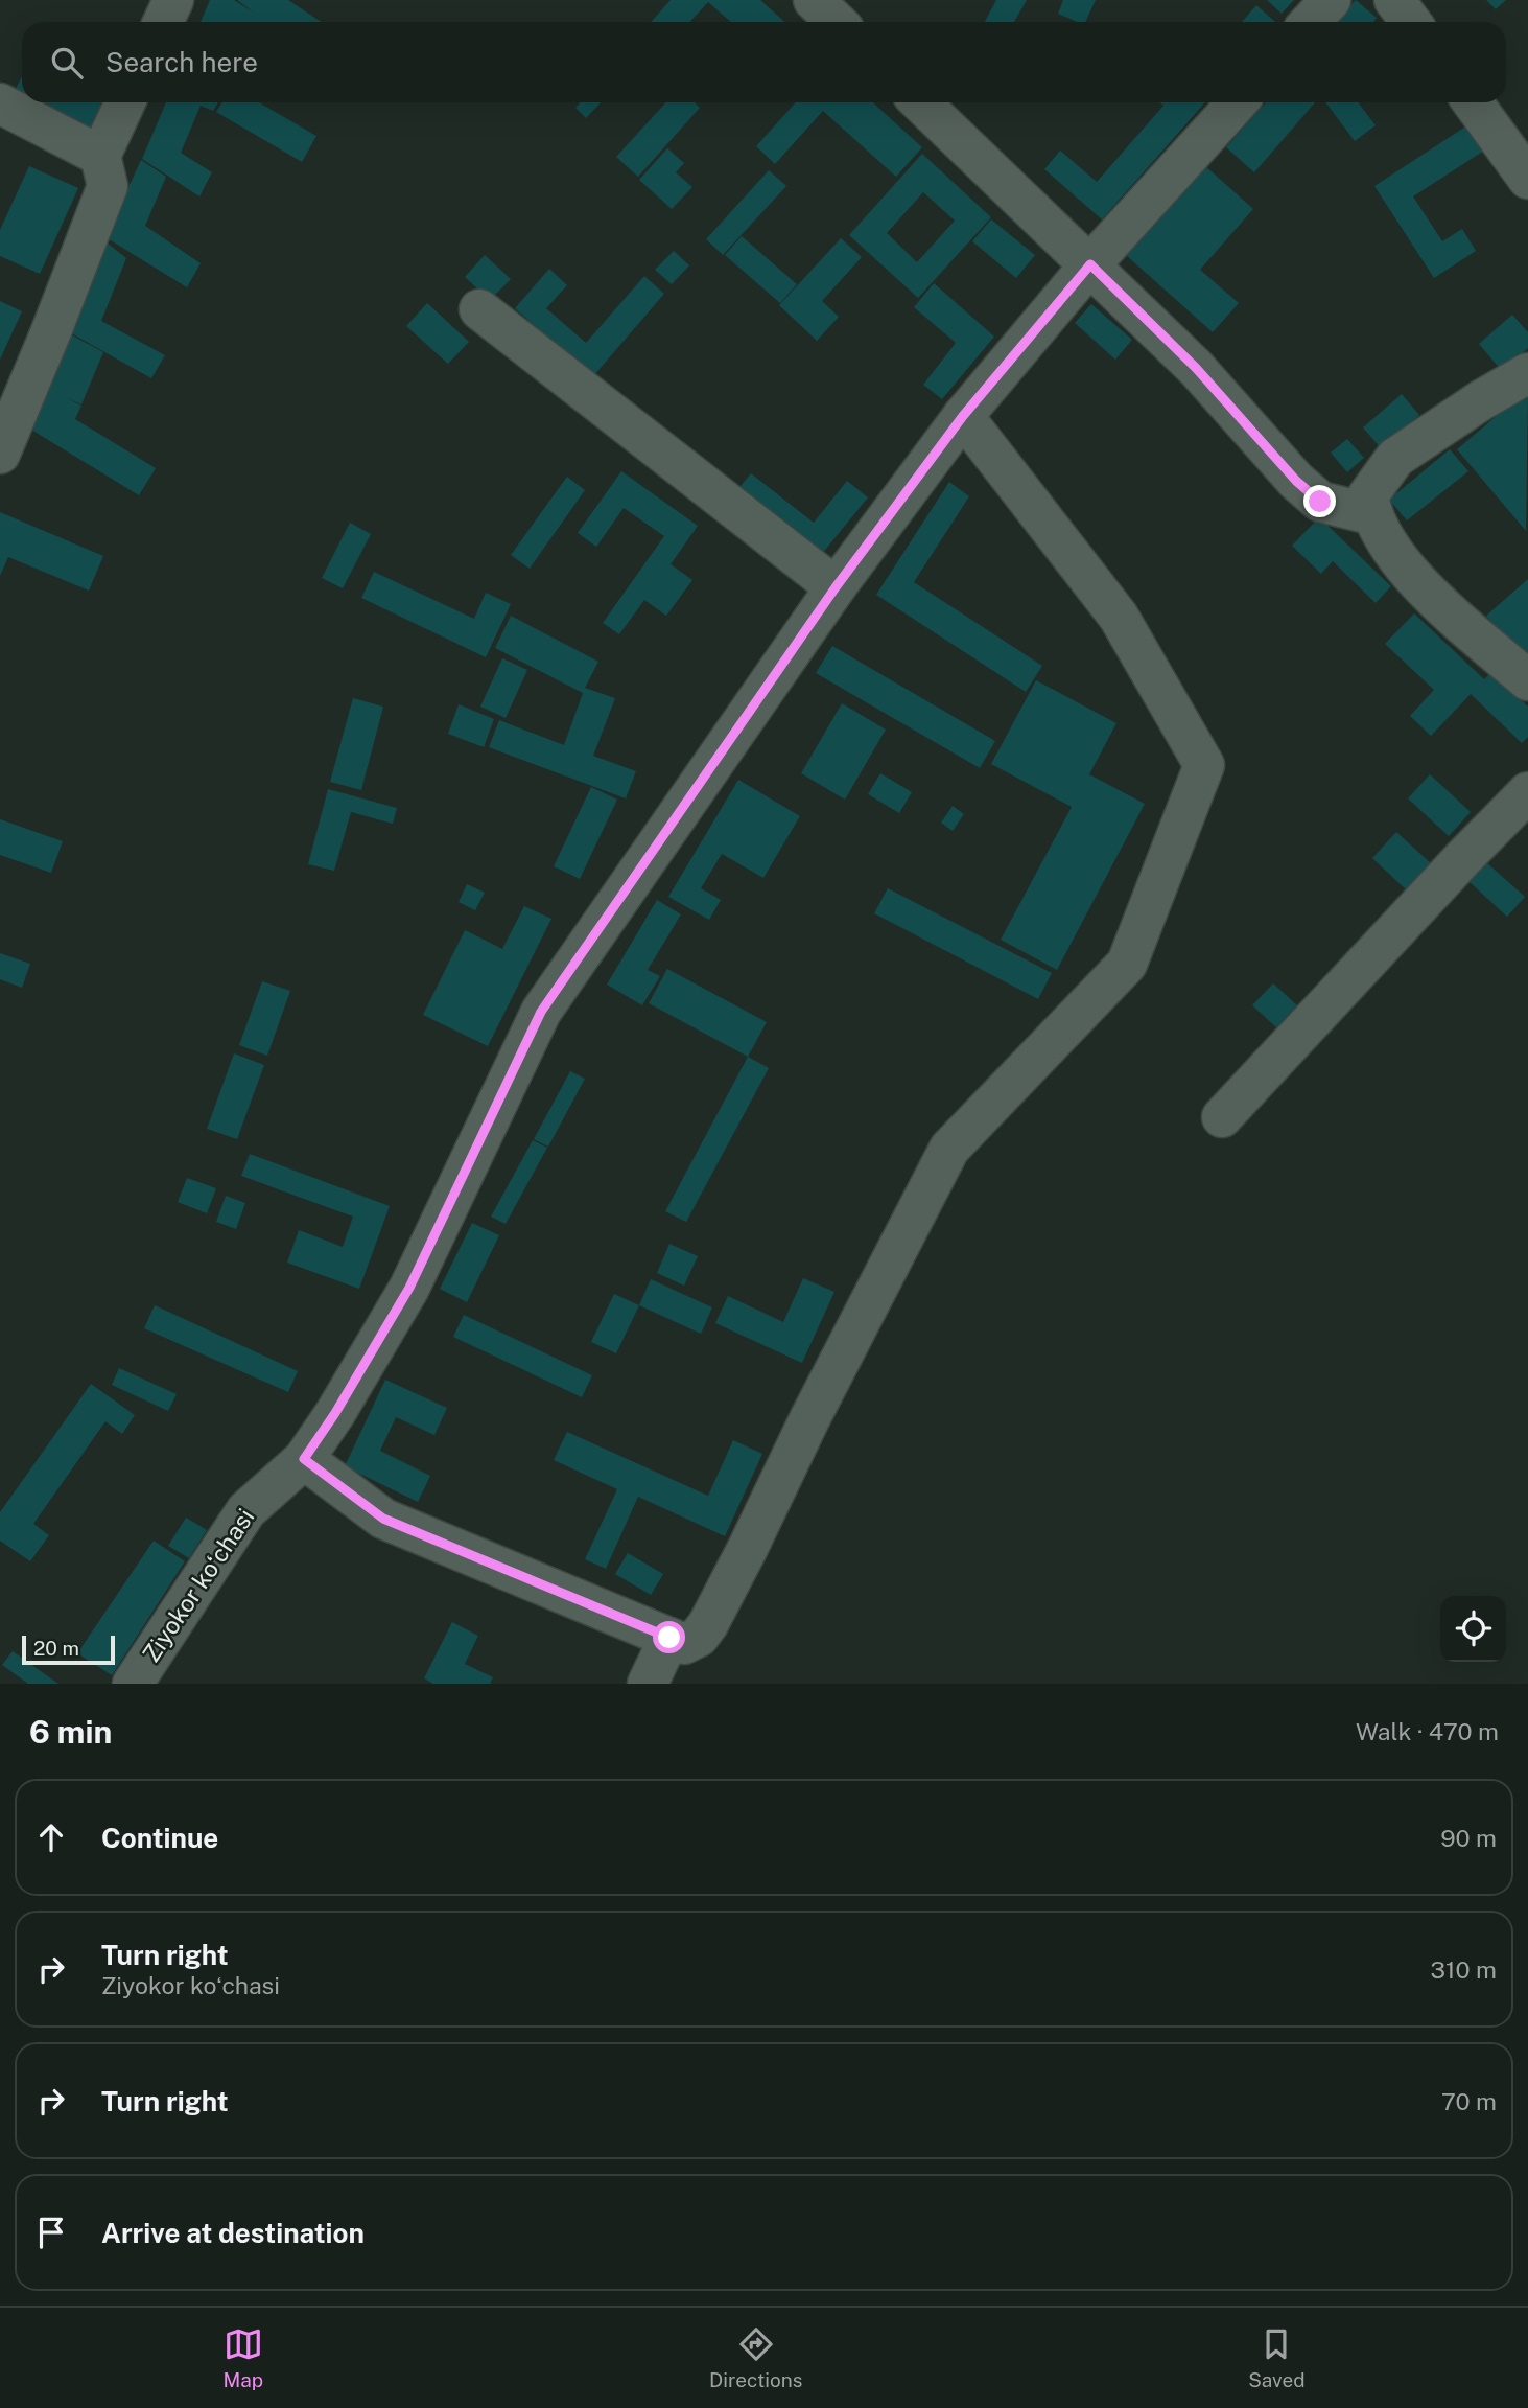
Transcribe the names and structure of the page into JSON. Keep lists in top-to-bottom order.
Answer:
{
  "streets": {
    "street": ["Ziyokor koʻchasi"]
  },
  "scale_bar": "20 m",
  "page": {
    "search": "Search here",
    "scale": "20 m",
    "heading": ["6 min", "Walk · 470 m"],
    "list": [
      ["Continue", "90 m"],
      ["Turn right", "Ziyokor koʻchasi", "310 m"],
      ["Turn right", "70 m"],
      "Arrive at destination"
    ],
    "nav": ["Map", "Directions", "Saved"]
  }
}
